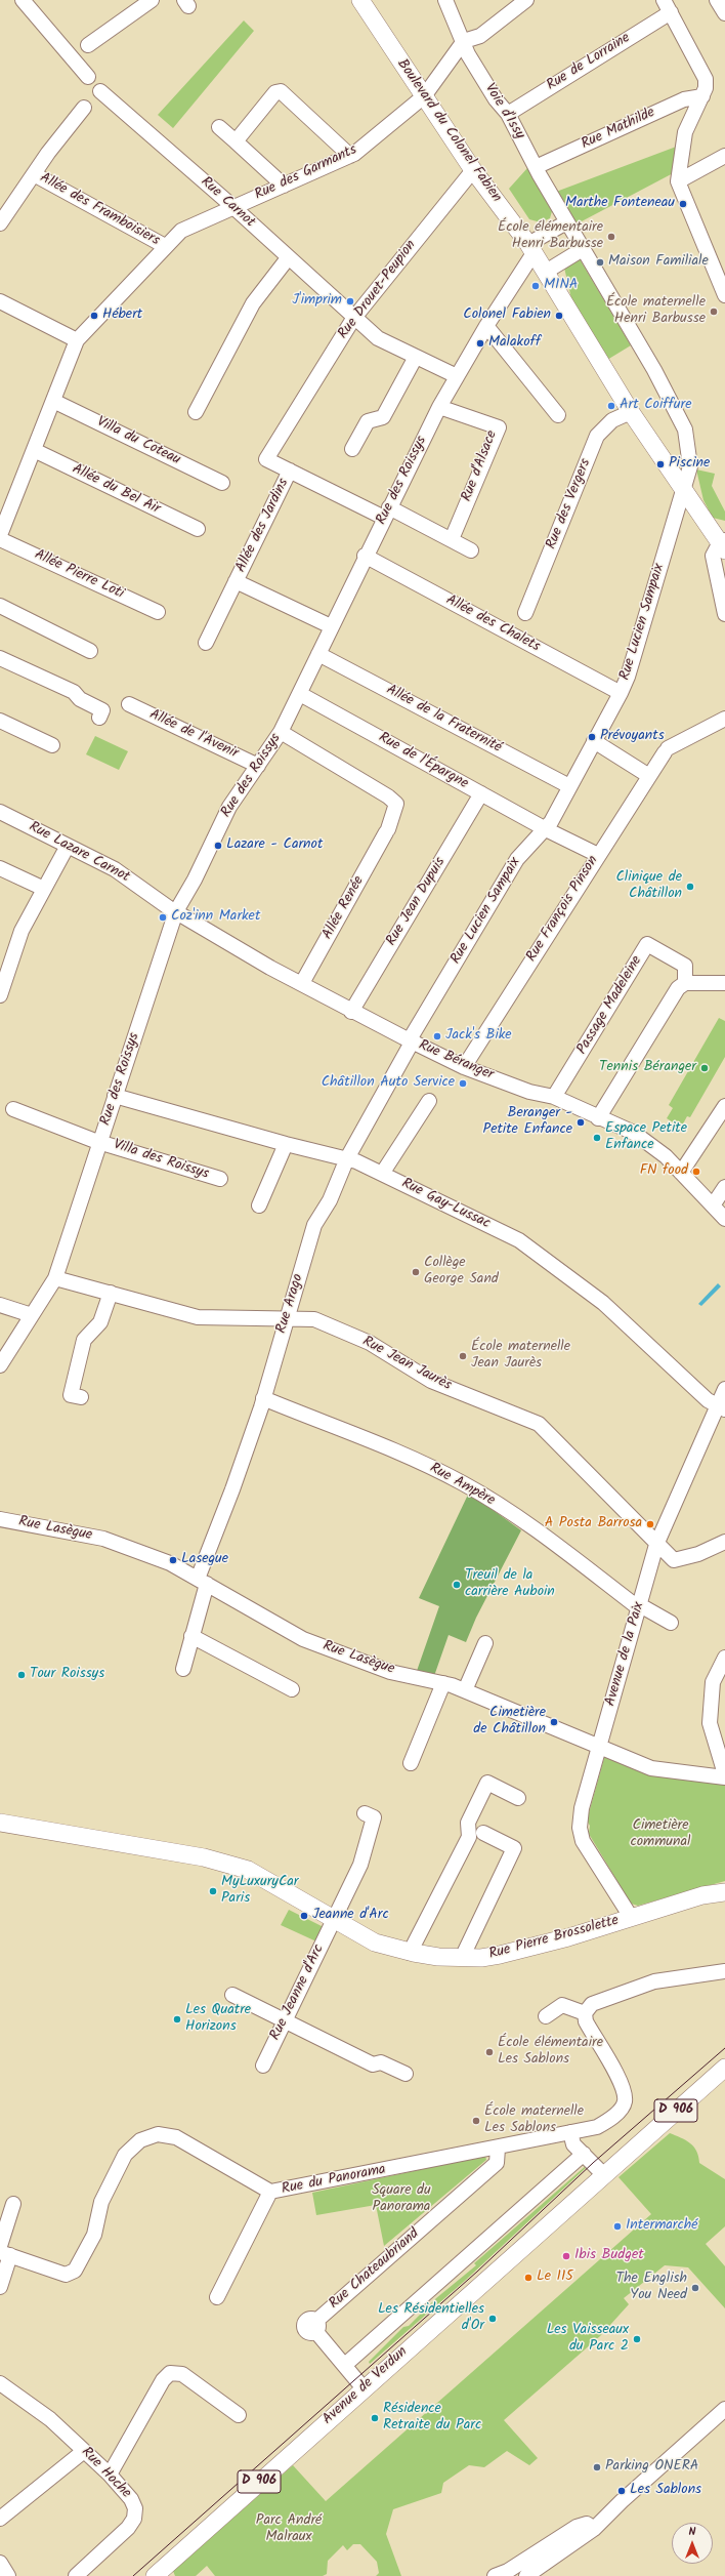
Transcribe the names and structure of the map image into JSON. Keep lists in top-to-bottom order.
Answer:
{
  "streets": {
    "main road": [
      "Boulevard du Colonel Fabien",
      "Rue Pierre Brossolette",
      "D 906",
      "Avenue de Verdun"
    ],
    "street": [
      "Rue de Lorraine",
      "Voie d'Issy",
      "Rue Mathilde",
      "Rue des Garmants",
      "Rue Carnot",
      "Allée des Framboisiers",
      "Rue Drouet-Peupion",
      "Villa du Coteau",
      "Rue d'Alsace",
      "Rue des Roissys",
      "Allée du Bel Air",
      "Rue des Vergers",
      "Allée des Jardins",
      "Allée Pierre Loti",
      "Rue Lucien Sampaix",
      "Allée des Chalets",
      "Allée de la Fraternité",
      "Allée de l'Avenir",
      "Rue de l'Épargne",
      "Rue Lazare Carnot",
      "Rue Jean Dupuis",
      "Allée Renée",
      "Rue François Pinson",
      "Passage Madeleine",
      "Rue Béranger",
      "Villa des Roissys",
      "Rue Gay-Lussac",
      "Rue Arago",
      "Rue Jean Jaurès",
      "Rue Ampère",
      "Rue Lasègue",
      "Avenue de la Paix",
      "Rue Jeanne d'Arc",
      "Rue du Panorama",
      "Rue Chateaubriand",
      "Rue Hoche"
    ]
  },
  "crossings": [
    ["Rue de Lorraine", "Voie d'Issy"],
    ["Voie d'Issy", "Rue Mathilde"],
    ["Voie d'Issy", "Boulevard du Colonel Fabien"],
    ["Voie d'Issy", "Rue des Garmants"],
    ["Voie d'Issy", "Rue Lucien Sampaix"],
    ["Boulevard du Colonel Fabien", "Rue des Garmants"],
    ["Boulevard du Colonel Fabien", "Rue Drouet-Peupion"],
    ["Boulevard du Colonel Fabien", "Rue des Roissys"],
    ["Boulevard du Colonel Fabien", "Rue des Vergers"],
    ["Boulevard du Colonel Fabien", "Rue Lucien Sampaix"],
    ["Rue des Garmants", "Rue Carnot"],
    ["Rue des Garmants", "Allée des Framboisiers"],
    ["Rue Carnot", "Rue Drouet-Peupion"],
    ["Rue Carnot", "Rue des Roissys"],
    ["Rue Drouet-Peupion", "Allée des Jardins"],
    ["Rue d'Alsace", "Rue des Roissys"],
    ["Rue des Roissys", "Allée des Jardins"],
    ["Rue des Roissys", "Allée des Chalets"],
    ["Rue des Roissys", "Allée de la Fraternité"],
    ["Rue des Roissys", "Allée de l'Avenir"],
    ["Rue des Roissys", "Rue de l'Épargne"],
    ["Rue des Roissys", "Rue Lazare Carnot"],
    ["Rue des Roissys", "Allée Renée"],
    ["Rue des Roissys", "Rue Béranger"],
    ["Rue des Roissys", "Villa des Roissys"],
    ["Rue des Roissys", "Rue Gay-Lussac"],
    ["Rue des Roissys", "Rue Jean Jaurès"],
    ["Rue Lucien Sampaix", "Allée des Chalets"],
    ["Rue Lucien Sampaix", "Allée de la Fraternité"],
    ["Rue Lucien Sampaix", "Rue de l'Épargne"],
    ["Rue Lucien Sampaix", "Rue Béranger"],
    ["Rue Lucien Sampaix", "Rue Arago"],
    ["Rue de l'Épargne", "Rue Jean Dupuis"],
    ["Rue de l'Épargne", "Rue François Pinson"],
    ["Rue Lazare Carnot", "Rue Béranger"],
    ["Rue Jean Dupuis", "Rue Béranger"],
    ["Allée Renée", "Rue Béranger"],
    ["Rue François Pinson", "Rue Béranger"],
    ["Passage Madeleine", "Rue Béranger"],
    ["Rue Béranger", "Rue Arago"],
    ["Rue Gay-Lussac", "Rue Arago"],
    ["Rue Gay-Lussac", "Avenue de la Paix"],
    ["Rue Arago", "Rue Jean Jaurès"],
    ["Rue Arago", "Rue Ampère"],
    ["Rue Arago", "Rue Lasègue"],
    ["Rue Jean Jaurès", "Avenue de la Paix"],
    ["Rue Ampère", "Avenue de la Paix"],
    ["Rue Lasègue", "Avenue de la Paix"],
    ["Avenue de la Paix", "Rue Pierre Brossolette"],
    ["Rue Pierre Brossolette", "Rue Jeanne d'Arc"],
    ["Rue du Panorama", "Rue Chateaubriand"],
    ["Rue Chateaubriand", "Avenue de Verdun"]
  ],
  "parks": ["Cimetière communal", "Square du Panorama", "Parc André Malraux"],
  "places": [
    "Marthe Fonteneau",
    "École élémentaire Henri Barbusse",
    "Maison Familiale",
    "MINA",
    "J'imprim",
    "École maternelle Henri Barbusse",
    "Hébert",
    "Colonel Fabien",
    "Malakoff",
    "Art Coiffure",
    "Piscine",
    "Prévoyants",
    "Lazare - Carnot",
    "Clinique de Châtillon",
    "Coz'inn Market",
    "Jack's Bike",
    "Tennis Béranger",
    "Châtillon Auto Service",
    "Beranger - Petite Enfance",
    "Espace Petite Enfance",
    "FN food",
    "Collège George Sand",
    "École maternelle Jean Jaurès",
    "A Posta Barrosa",
    "Lasegue",
    "Treuil de la carrière Auboin",
    "Tour Roissys",
    "Cimetière de Châtillon",
    "MyLuxuryCar Paris",
    "Jeanne d'Arc",
    "Les Quatre Horizons",
    "École élémentaire Les Sablons",
    "École maternelle Les Sablons",
    "Intermarché",
    "Ibis Budget",
    "Le 115",
    "The English You Need",
    "Les Résidentielles d'Or",
    "Les Vaisseaux du Parc 2",
    "Résidence Retraite du Parc",
    "Parking ONERA",
    "Les Sablons"
  ],
  "north": "top"
}
